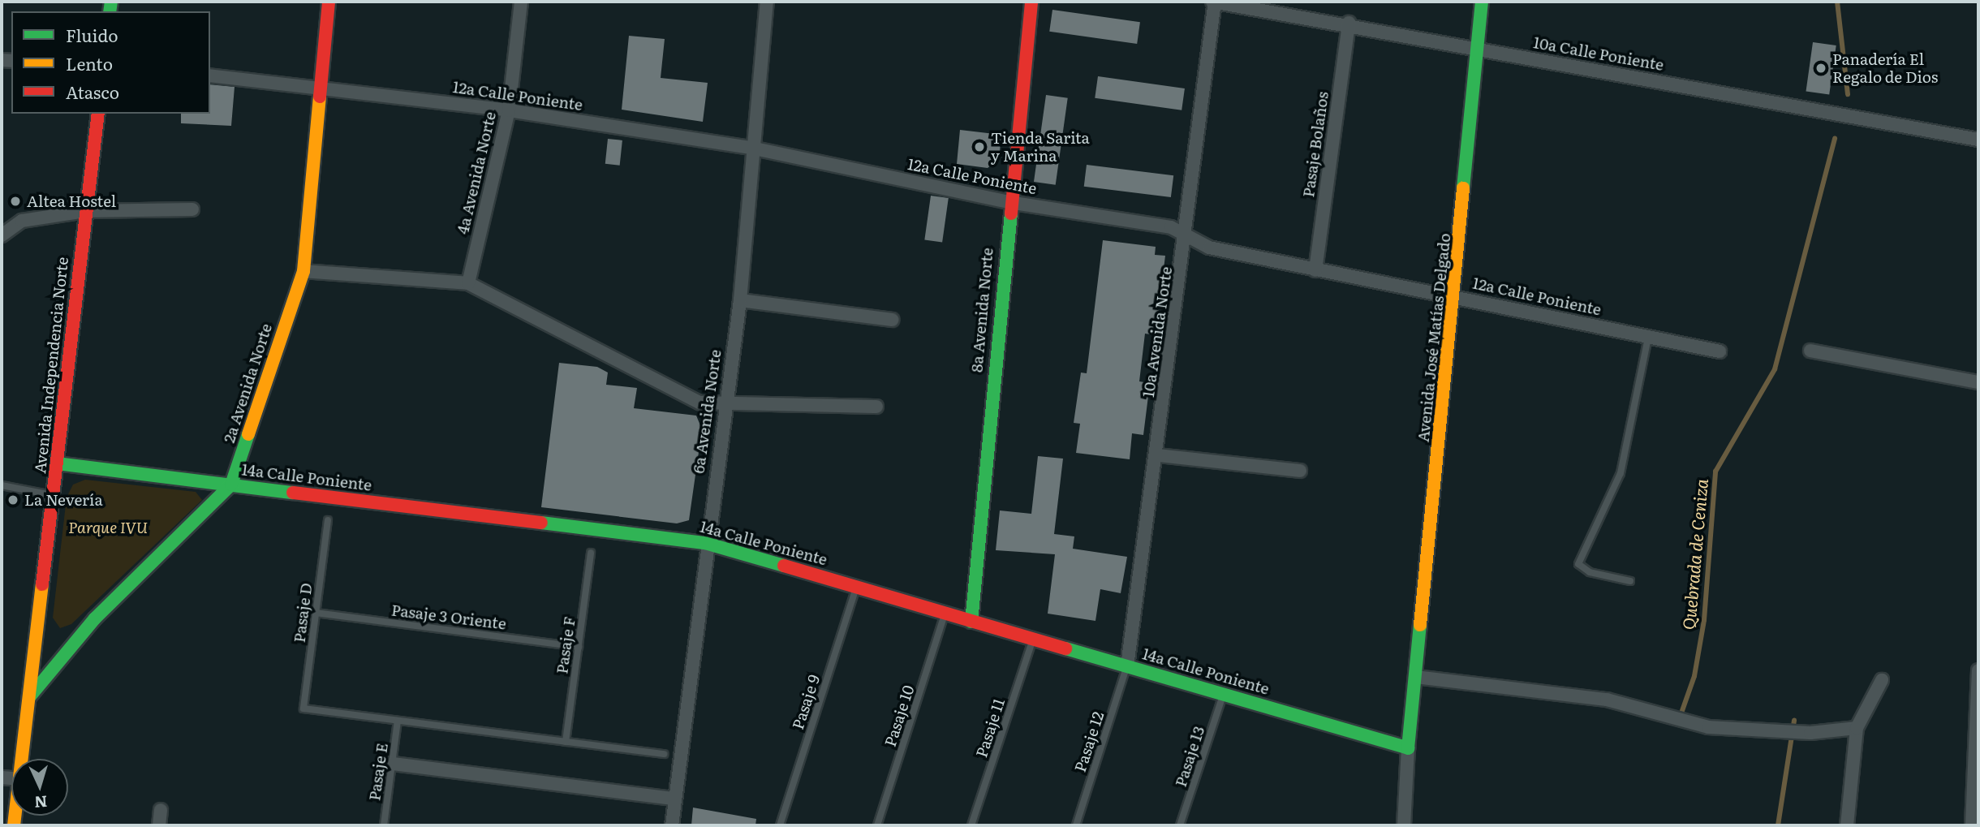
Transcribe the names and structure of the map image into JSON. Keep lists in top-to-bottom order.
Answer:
{
  "streets": {
    "street": [
      "10a Calle Poniente",
      "12a Calle Poniente",
      "Pasaje Bolaños",
      "4a Avenida Norte",
      "8a Avenida Norte",
      "10a Avenida Norte",
      "Avenida José Matías Delgado",
      "Avenida Independencia Norte",
      "2a Avenida Norte",
      "6a Avenida Norte",
      "14a Calle Poniente"
    ],
    "lane": [
      "Pasaje D",
      "Pasaje 3 Oriente",
      "Pasaje F",
      "Pasaje 9",
      "Pasaje 10",
      "Pasaje 11",
      "Pasaje 12",
      "Pasaje 13",
      "Pasaje E"
    ]
  },
  "crossings": [
    ["10a Calle Poniente", "Pasaje Bolaños"],
    ["10a Calle Poniente", "10a Avenida Norte"],
    ["10a Calle Poniente", "Avenida José Matías Delgado"],
    ["12a Calle Poniente", "Pasaje Bolaños"],
    ["12a Calle Poniente", "4a Avenida Norte"],
    ["12a Calle Poniente", "8a Avenida Norte"],
    ["12a Calle Poniente", "10a Avenida Norte"],
    ["12a Calle Poniente", "Avenida José Matías Delgado"],
    ["12a Calle Poniente", "2a Avenida Norte"],
    ["12a Calle Poniente", "6a Avenida Norte"],
    ["8a Avenida Norte", "14a Calle Poniente"],
    ["10a Avenida Norte", "14a Calle Poniente"],
    ["10a Avenida Norte", "Pasaje 12"],
    ["Avenida José Matías Delgado", "14a Calle Poniente"],
    ["Avenida Independencia Norte", "2a Avenida Norte"],
    ["Avenida Independencia Norte", "14a Calle Poniente"],
    ["2a Avenida Norte", "14a Calle Poniente"],
    ["6a Avenida Norte", "14a Calle Poniente"],
    ["14a Calle Poniente", "Pasaje 9"],
    ["14a Calle Poniente", "Pasaje 10"],
    ["14a Calle Poniente", "Pasaje 11"],
    ["14a Calle Poniente", "Pasaje 12"],
    ["14a Calle Poniente", "Pasaje 13"],
    ["Pasaje D", "Pasaje 3 Oriente"],
    ["Pasaje D", "Pasaje E"],
    ["Pasaje 3 Oriente", "Pasaje F"]
  ],
  "water": ["Quebrada de Ceniza"],
  "parks": ["Parque IVU"],
  "places": [
    "Panadería El Regalo de Dios",
    "Tienda Sarita y Marina",
    "Altea Hostel",
    "La Nevería"
  ],
  "legend": ["Fluido", "Lento", "Atasco"],
  "north": "bottom"
}
